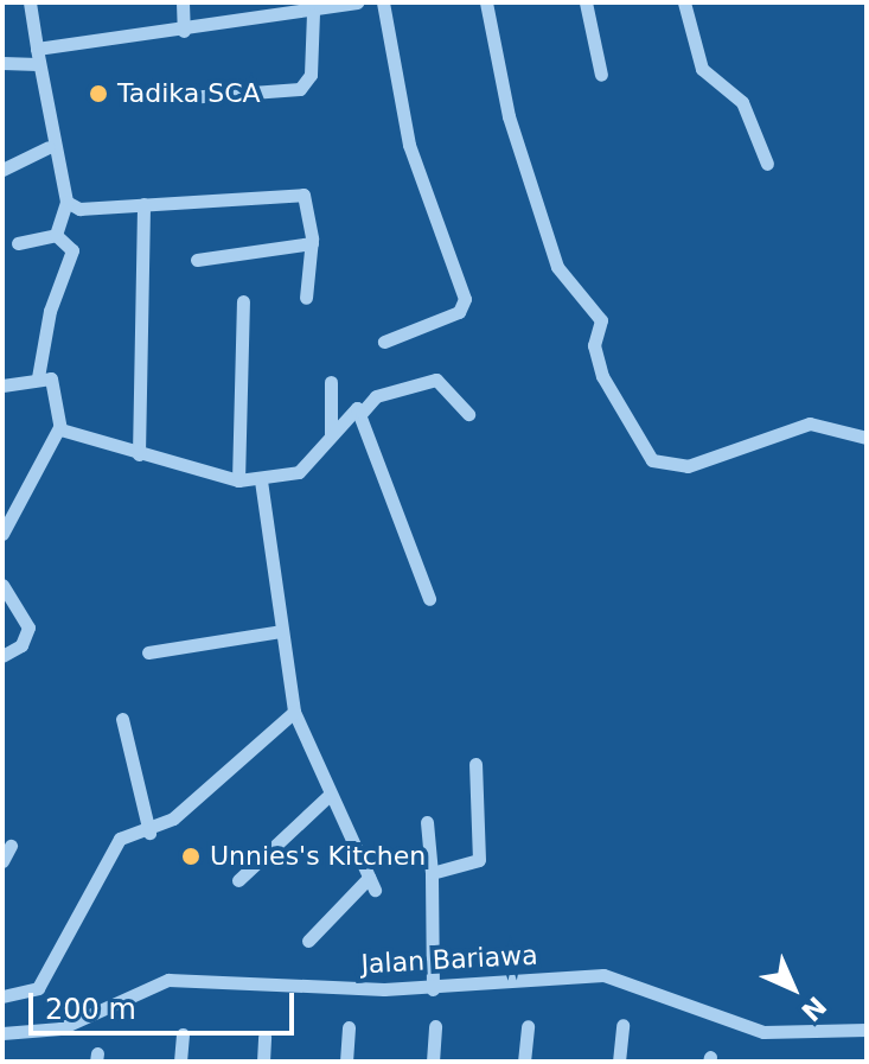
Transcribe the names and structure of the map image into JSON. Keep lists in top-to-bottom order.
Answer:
{
  "streets": {
    "street": ["Jalan Bariawa"]
  },
  "places": ["Tadika SCA", "Unnies's Kitchen"],
  "scale_bar": "200 m",
  "north": "bottom right"
}
